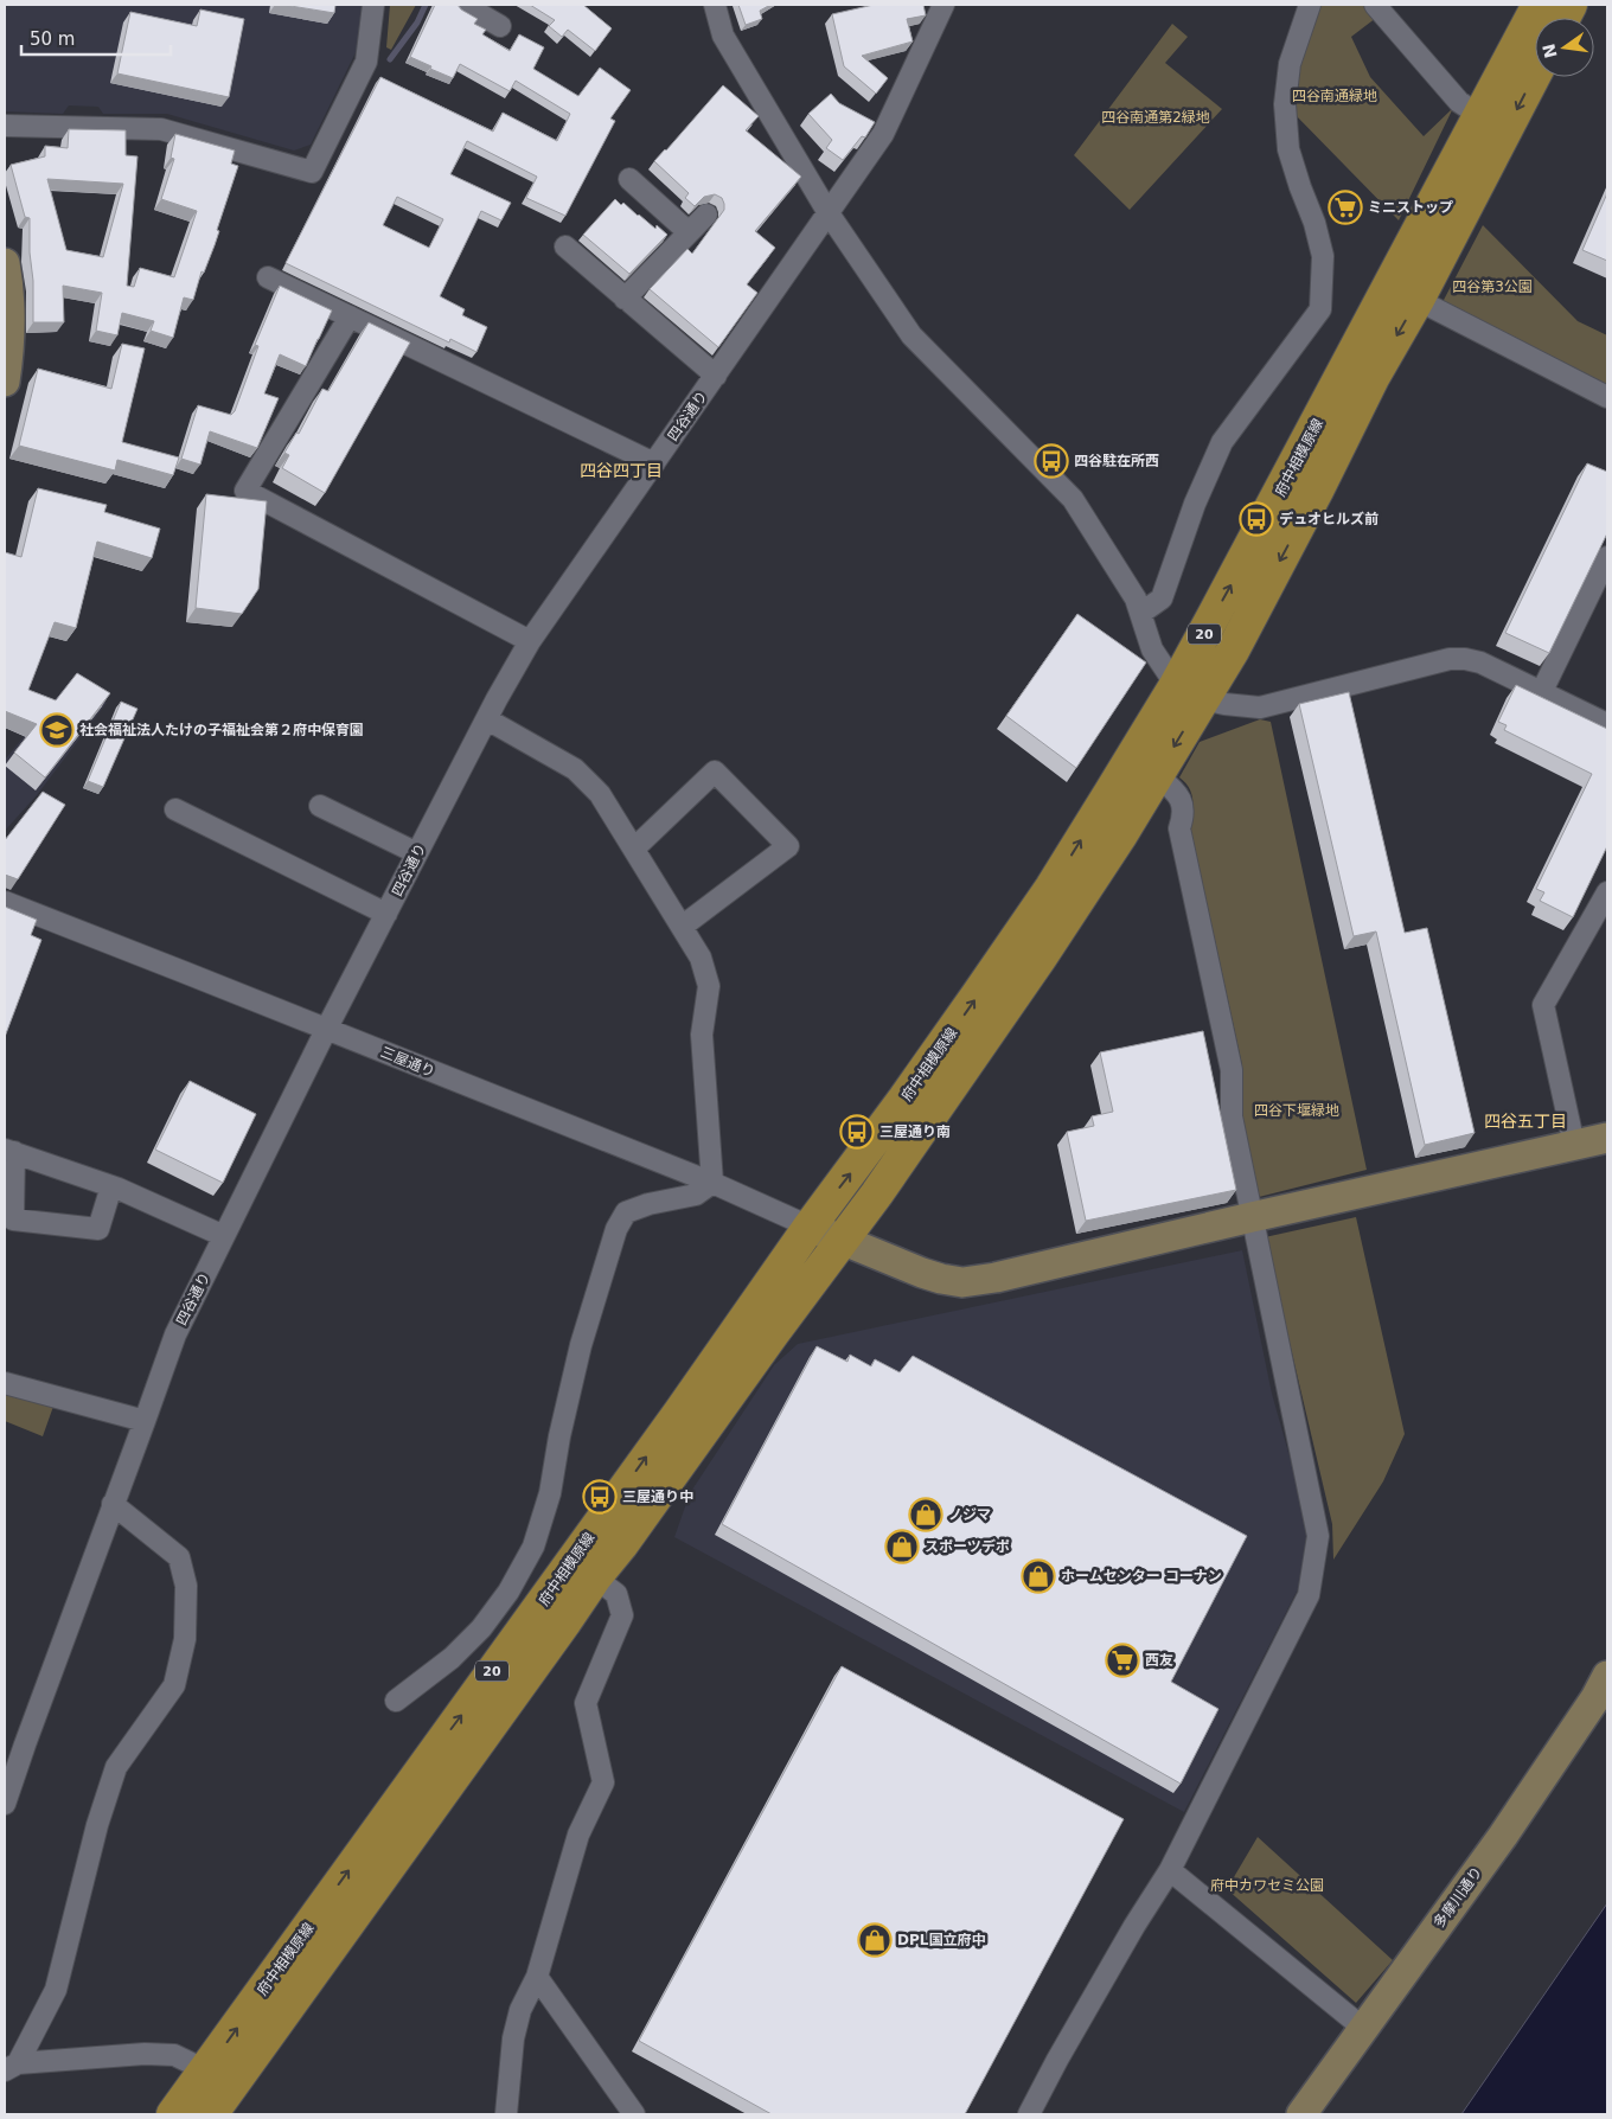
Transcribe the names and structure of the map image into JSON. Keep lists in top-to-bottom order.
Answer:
{
  "streets": {
    "main road": ["府中相模原線", "20"],
    "street": ["四谷通り", "三屋通り", "多摩川通り"]
  },
  "crossings": [
    ["四谷通り", "三屋通り"],
    ["府中相模原線", "三屋通り"]
  ],
  "districts": ["四谷四丁目", "四谷五丁目"],
  "parks": [
    "四谷南通緑地",
    "四谷南通第2緑地",
    "四谷第3公園",
    "四谷下堰緑地",
    "府中カワセミ公園"
  ],
  "places": {
    "supermarket": ["ミニストップ", "西友"],
    "bus stop": [
      "四谷駐在所西",
      "デュオヒルズ前",
      "三屋通り南",
      "三屋通り中"
    ],
    "school or university": ["社会福祉法人たけの子福祉会第２府中保育園"],
    "shop": [
      "ノジマ",
      "スポーツデポ",
      "ホームセンター コーナン",
      "DPL国立府中"
    ]
  },
  "scale_bar": "50 m",
  "north": "left"
}
